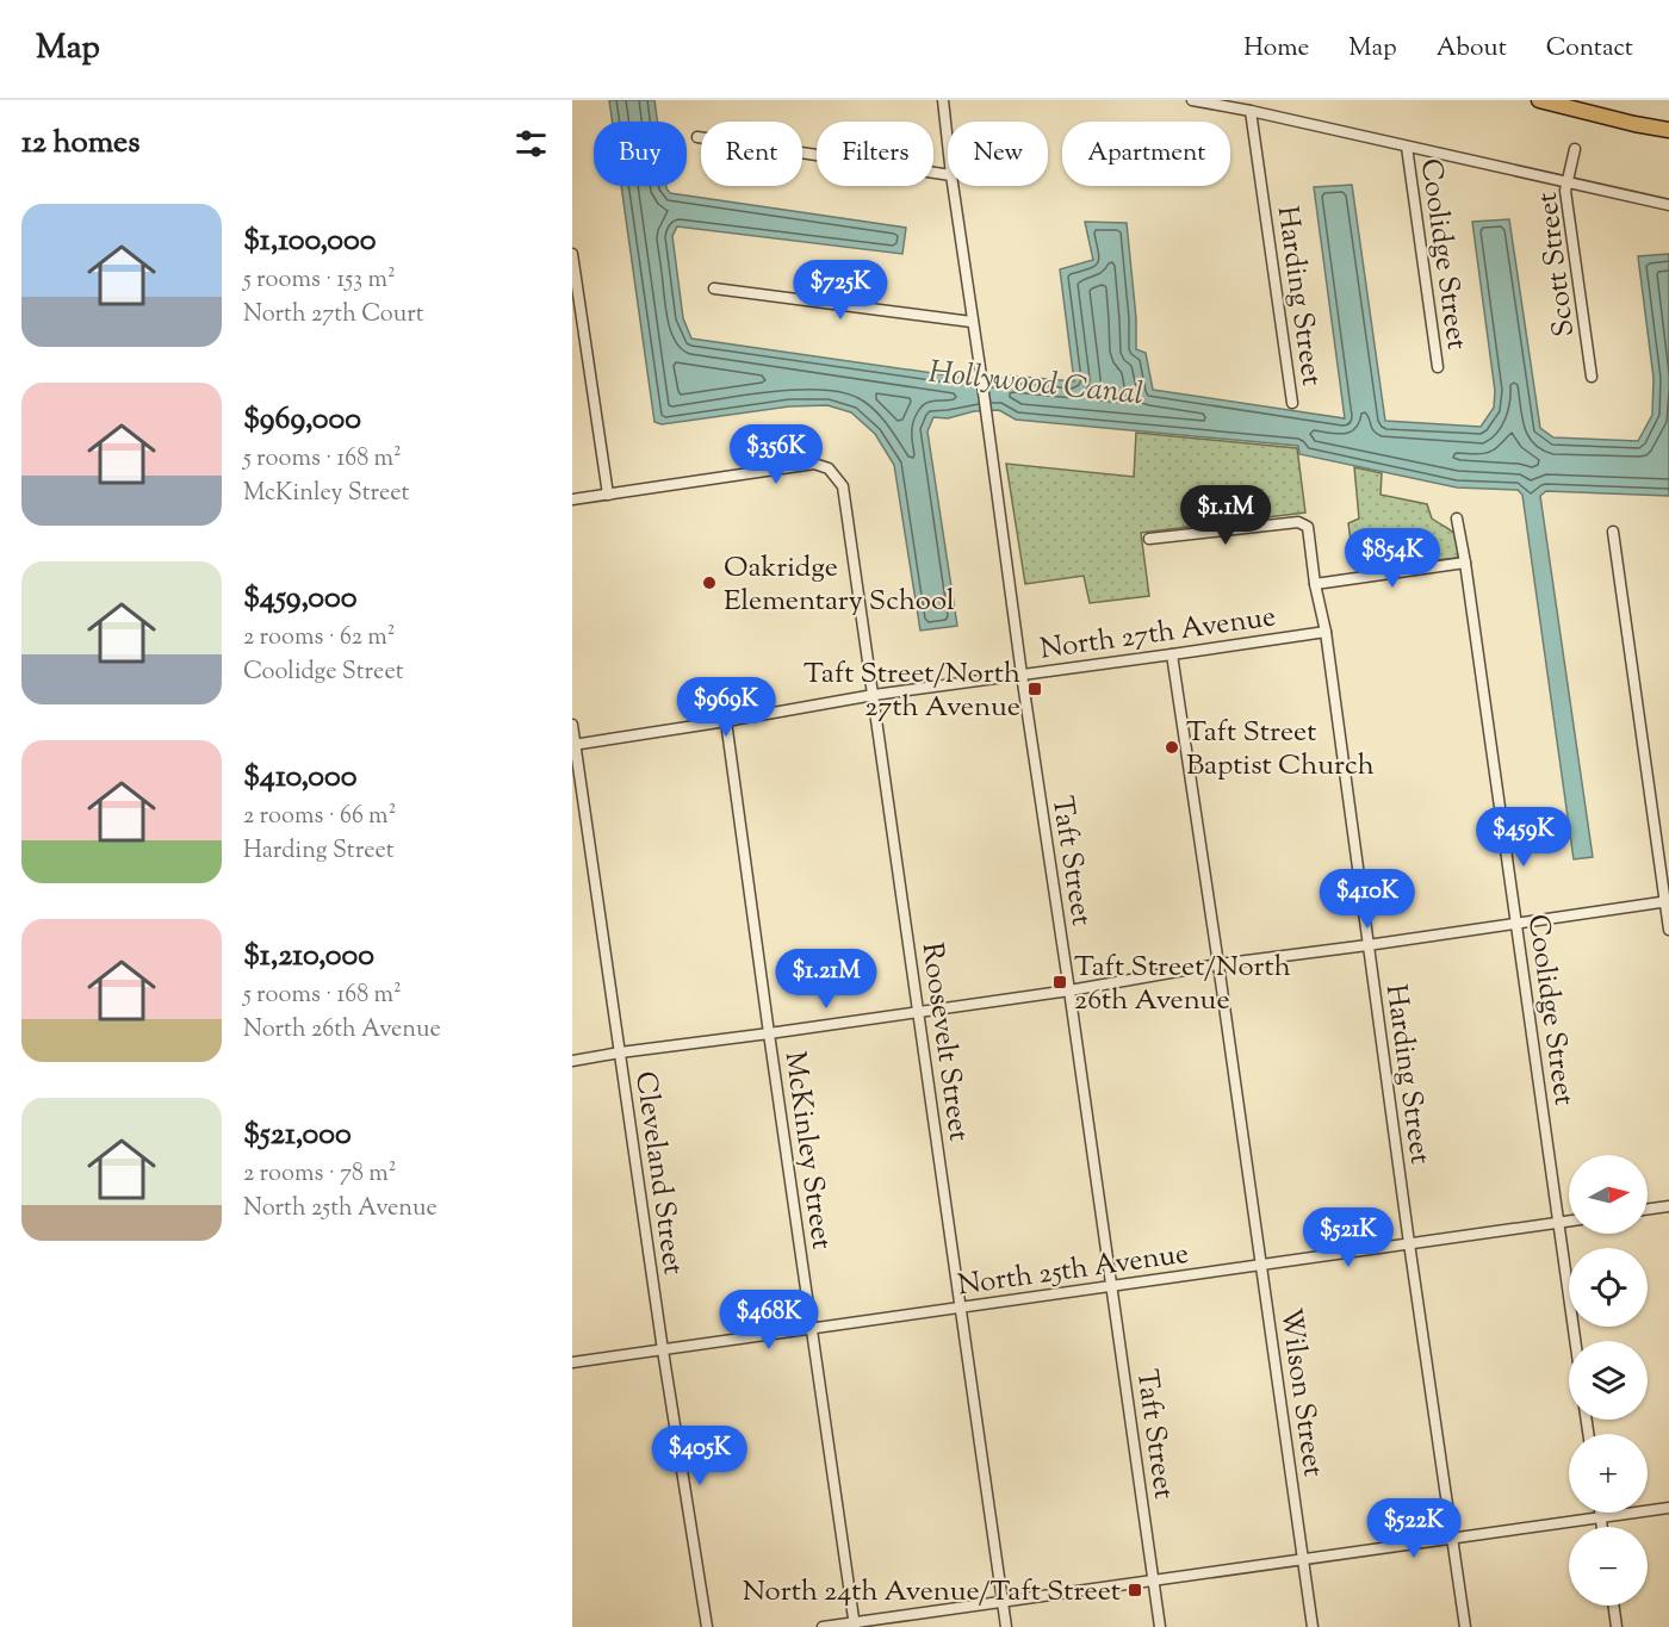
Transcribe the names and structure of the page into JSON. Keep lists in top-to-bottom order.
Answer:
{
  "streets": {
    "street": [
      "Coolidge Street",
      "Scott Street",
      "Harding Street",
      "North 27th Avenue",
      "Taft Street",
      "Roosevelt Street",
      "McKinley Street",
      "Cleveland Street",
      "North 25th Avenue",
      "Wilson Street"
    ]
  },
  "crossings": [
    ["Coolidge Street", "North 25th Avenue"],
    ["Harding Street", "North 27th Avenue"],
    ["Harding Street", "North 25th Avenue"],
    ["North 27th Avenue", "Taft Street"],
    ["North 27th Avenue", "Roosevelt Street"],
    ["North 27th Avenue", "McKinley Street"],
    ["North 27th Avenue", "Cleveland Street"],
    ["North 27th Avenue", "Wilson Street"],
    ["Taft Street", "North 25th Avenue"],
    ["Roosevelt Street", "North 25th Avenue"],
    ["McKinley Street", "North 25th Avenue"],
    ["Cleveland Street", "North 25th Avenue"],
    ["North 25th Avenue", "Wilson Street"]
  ],
  "water": ["Hollywood Canal"],
  "places": {
    "other": ["Oakridge Elementary School", "Taft Street Baptist Church"],
    "transit": ["Taft Street/North 27th Avenue", "Taft Street/North 26th Avenue", "North 24th Avenue/Taft Street"]
  },
  "north": "right",
  "page": {
    "header": "Map",
    "nav": [
      "Home",
      "Map",
      "About",
      "Contact"
    ],
    "heading": "12 homes",
    "chip": [
      "Buy",
      "Rent",
      "Filters",
      "New",
      "Apartment"
    ],
    "list": [
      {
        "name": "$1,100,000",
        "note": "5 rooms · 153 m² · North 27th Court"
      },
      {
        "name": "$969,000",
        "note": "5 rooms · 168 m² · McKinley Street"
      },
      {
        "name": "$459,000",
        "note": "2 rooms · 62 m² · Coolidge Street"
      },
      {
        "name": "$410,000",
        "note": "2 rooms · 66 m² · Harding Street"
      },
      {
        "name": "$1,210,000",
        "note": "5 rooms · 168 m² · North 26th Avenue"
      },
      {
        "name": "$521,000",
        "note": "2 rooms · 78 m² · North 25th Avenue"
      }
    ],
    "price": [
      "$725K",
      "$356K",
      "$1.1M",
      "$854K",
      "$969K",
      "$459K",
      "$410K",
      "$1.21M",
      "$521K",
      "$468K",
      "$405K",
      "$522K"
    ],
    "map_buttons": ["+", "−"]
  }
}
